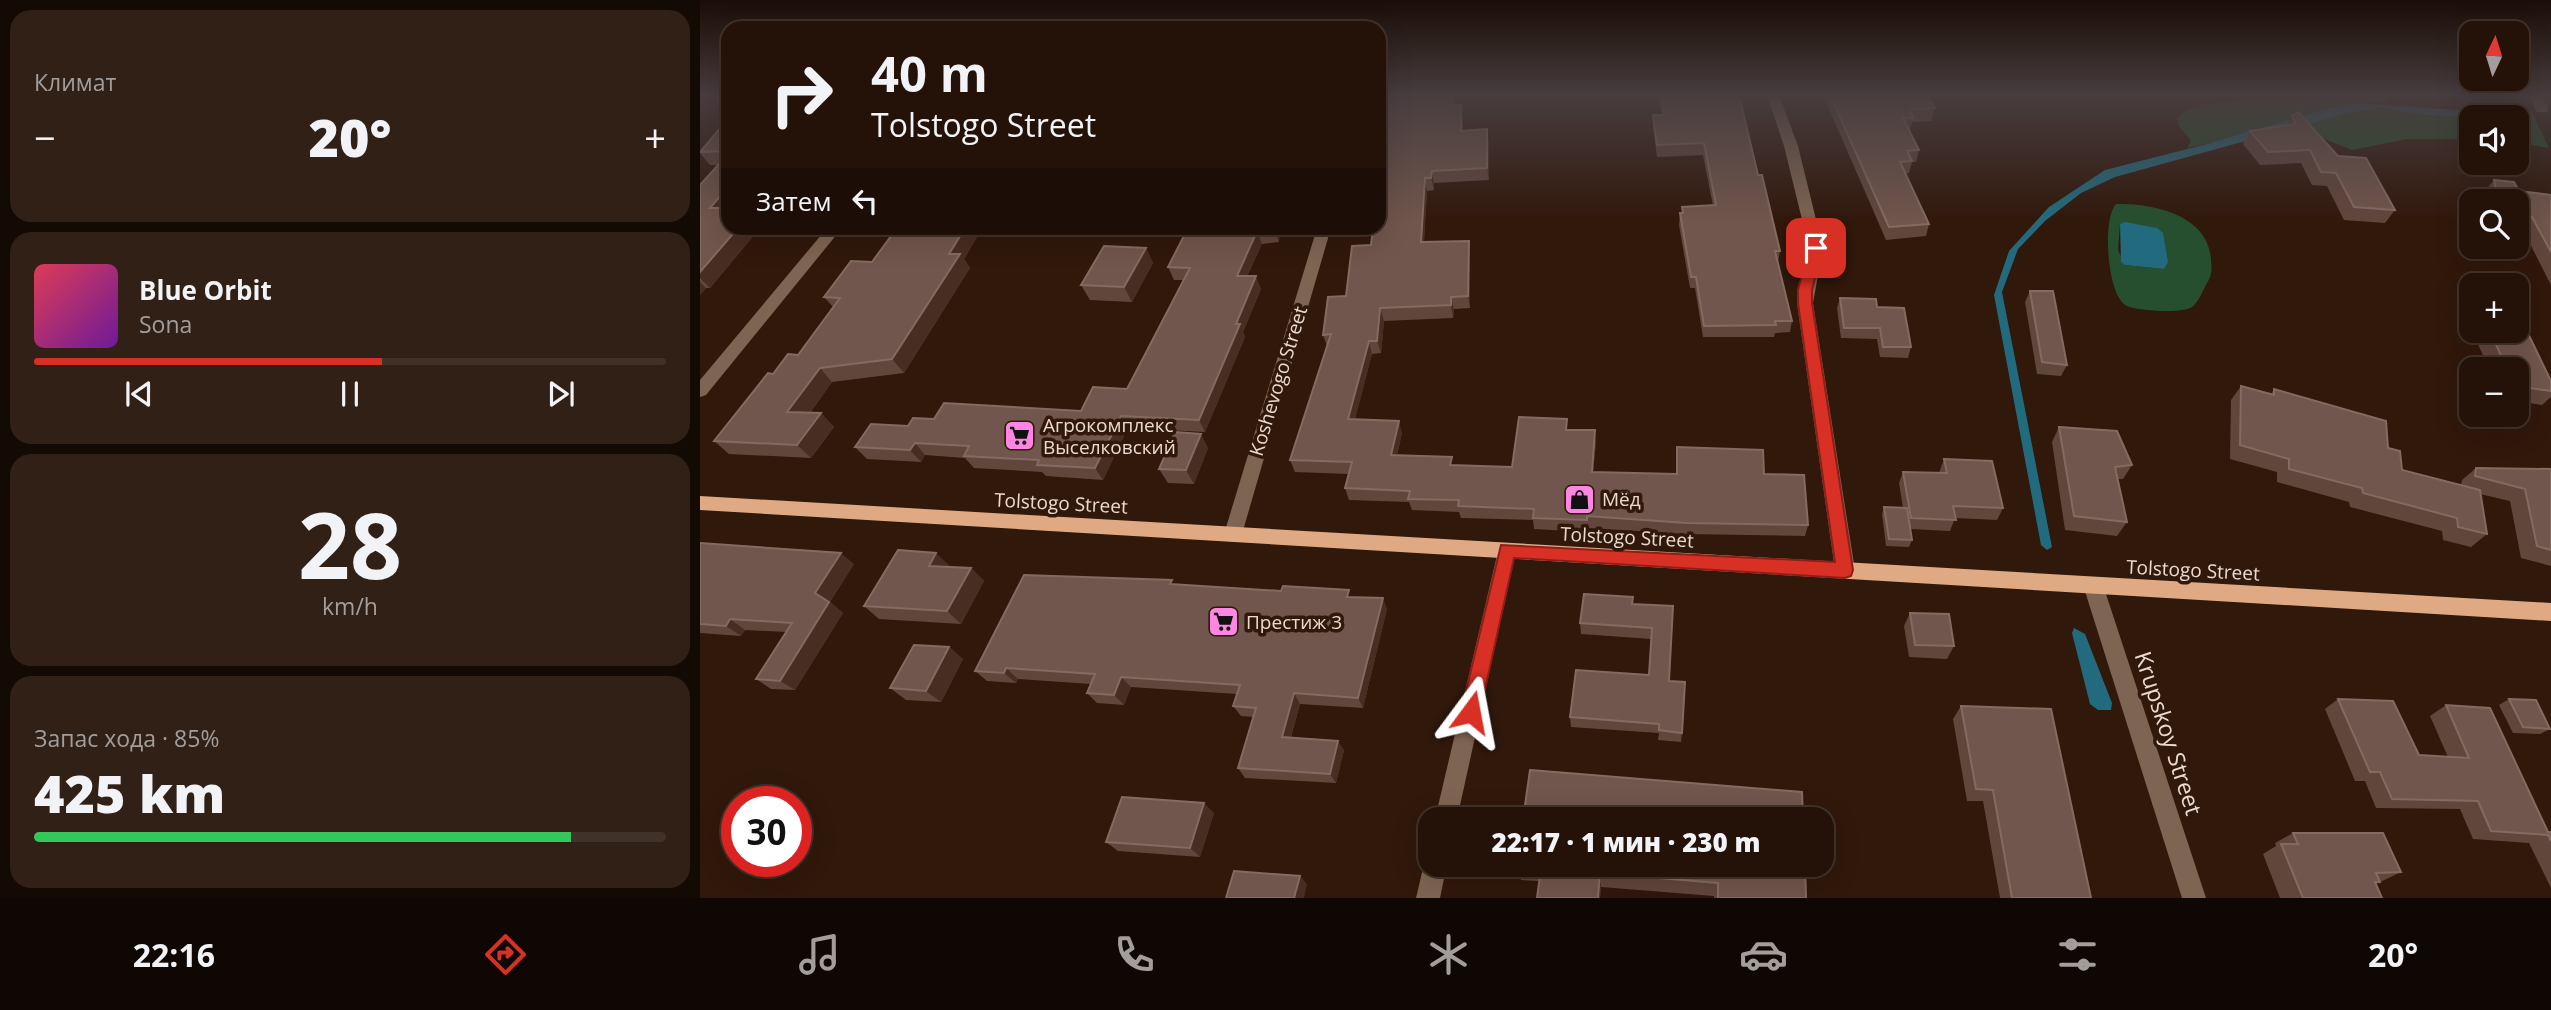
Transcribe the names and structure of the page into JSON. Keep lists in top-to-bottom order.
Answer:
{
  "streets": {
    "main road": ["Tolstogo Street"],
    "street": ["Koshevogo Street", "Krupskoy Street"]
  },
  "crossings": [
    ["Koshevogo Street", "Tolstogo Street"],
    ["Tolstogo Street", "Krupskoy Street"]
  ],
  "places": {
    "supermarket": ["Агрокомплекс Выселковский", "Престиж 3"],
    "shop": ["Мёд"]
  },
  "north": "top",
  "page": {
    "tile": [
      "Климат",
      ["28", "km/h"],
      ["Запас хода · 85%", "425 km"]
    ],
    "map_buttons": ["+", "−"],
    "turn": ["40 m", "Tolstogo Street"],
    "heat": ["−", "20°", "+"],
    "then": "Затем",
    "song": ["Blue Orbit", "Sona"],
    "limit": "30",
    "trip": "22:17 · 1 мин · 230 m",
    "tabs": ["22:16", "20°"]
  }
}
